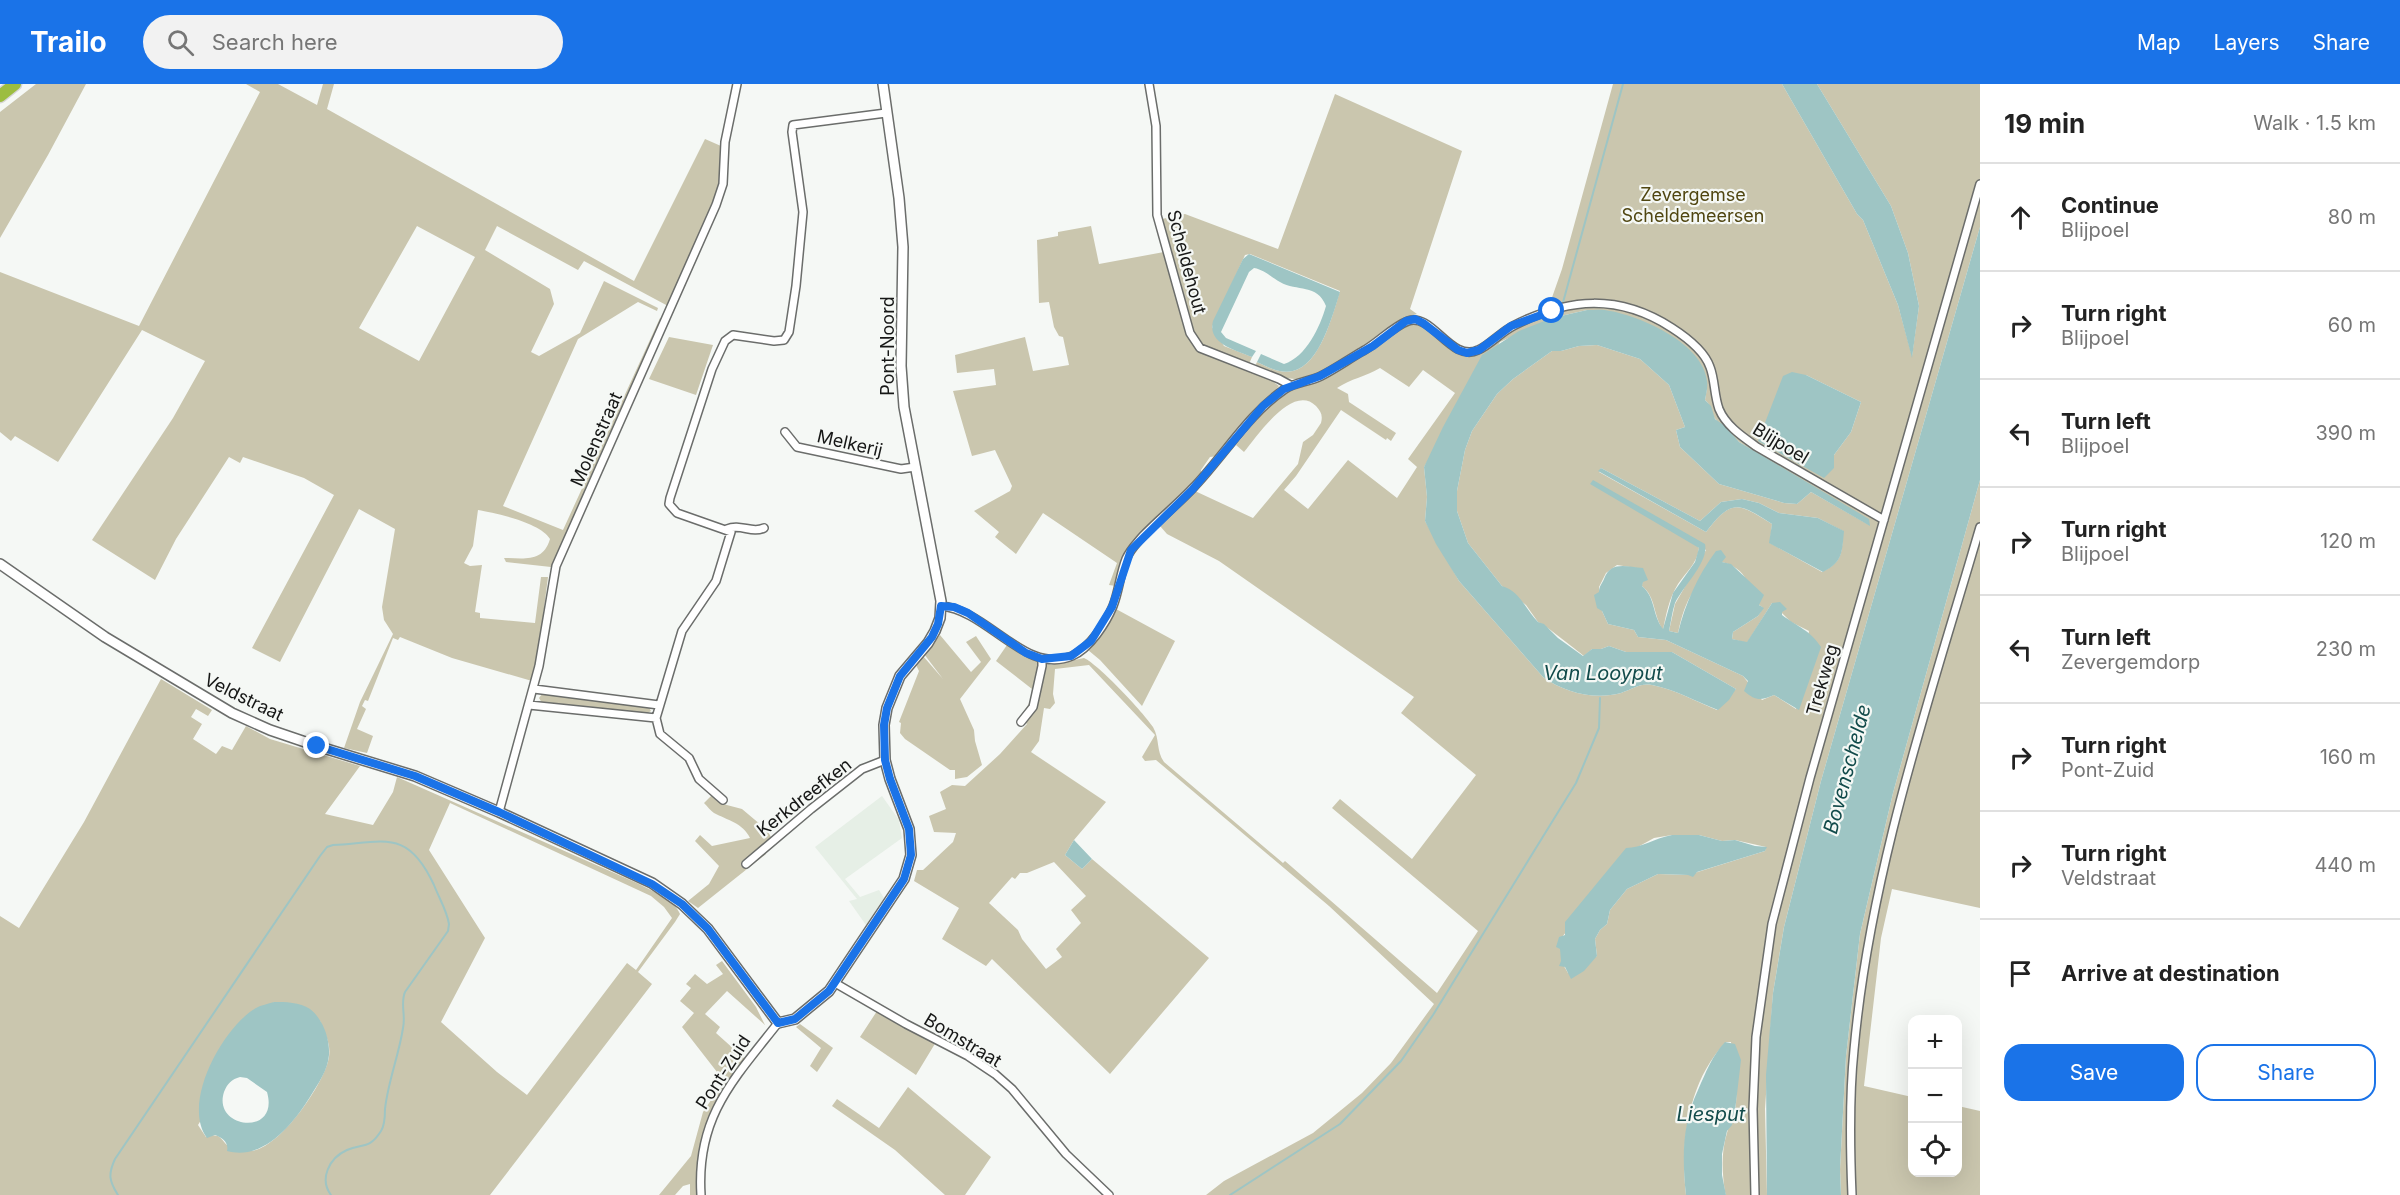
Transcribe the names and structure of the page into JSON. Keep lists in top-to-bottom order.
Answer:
{
  "streets": {
    "street": [
      "Scheldehout",
      "Pont-Noord",
      "Molenstraat",
      "Melkerij",
      "Blijpoel",
      "Trekweg",
      "Veldstraat",
      "Kerkdreefken",
      "Bomstraat",
      "Pont-Zuid"
    ]
  },
  "crossings": [
    ["Scheldehout", "Blijpoel"],
    ["Pont-Noord", "Melkerij"],
    ["Molenstraat", "Veldstraat"],
    ["Blijpoel", "Trekweg"],
    ["Veldstraat", "Pont-Zuid"],
    ["Kerkdreefken", "Pont-Zuid"],
    ["Bomstraat", "Pont-Zuid"]
  ],
  "water": ["Van Looyput", "Bovenschelde", "Liesput"],
  "parks": ["Zevergemse Scheldemeersen"],
  "page": {
    "header": "Trailo",
    "search": "Search here",
    "nav": ["Map", "Layers", "Share"],
    "heading": ["19 min", "Walk · 1.5 km"],
    "list": [
      ["Continue", "Blijpoel", "80 m"],
      ["Turn right", "Blijpoel", "60 m"],
      ["Turn left", "Blijpoel", "390 m"],
      ["Turn right", "Blijpoel", "120 m"],
      ["Turn left", "Zevergemdorp", "230 m"],
      ["Turn right", "Pont-Zuid", "160 m"],
      ["Turn right", "Veldstraat", "440 m"],
      "Arrive at destination"
    ],
    "map_buttons": ["+", "−"],
    "buttons": ["Save", "Share"]
  }
}
